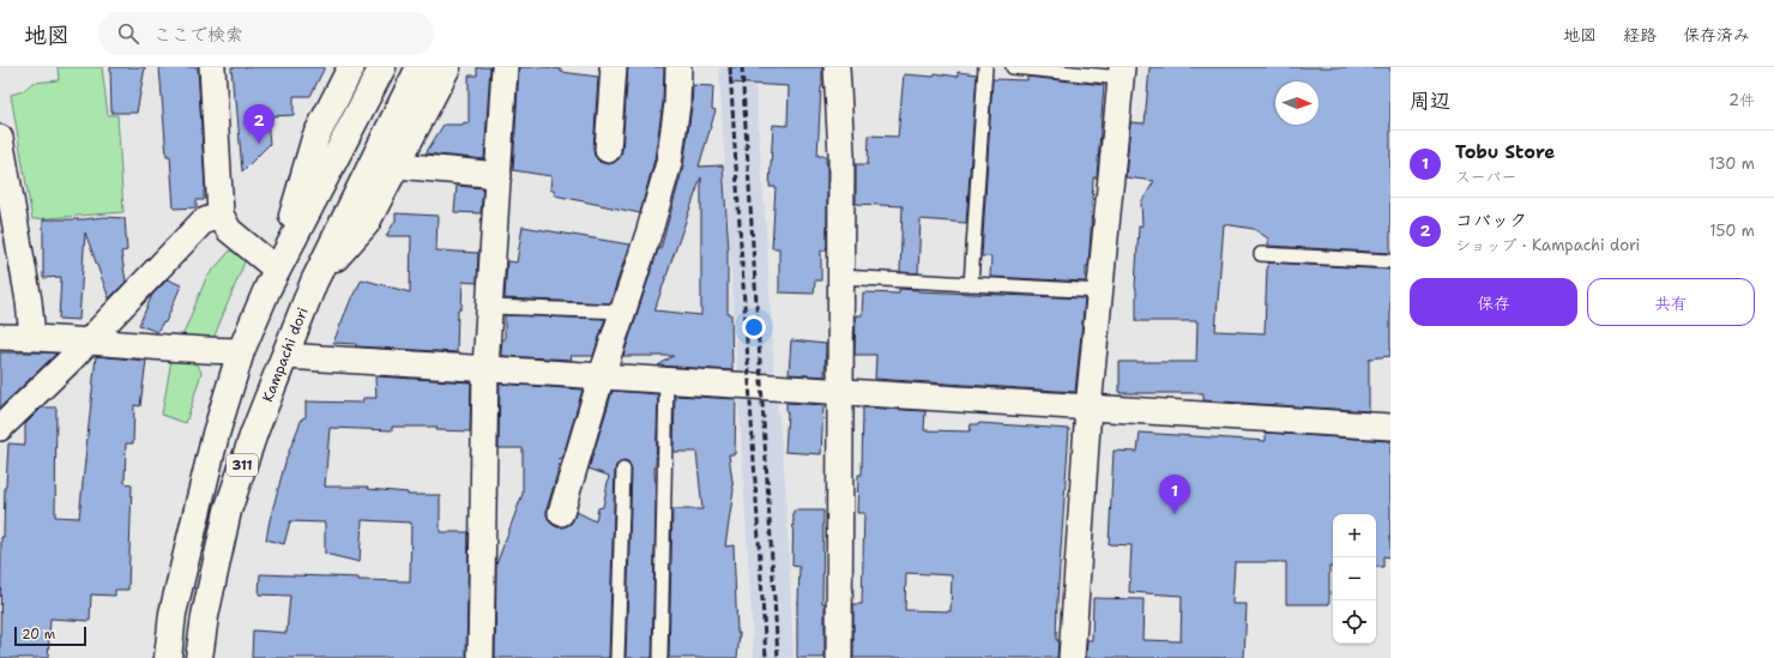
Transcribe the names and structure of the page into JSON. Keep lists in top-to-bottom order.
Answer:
{
  "streets": {
    "main road": ["Kampachi dori", "311"]
  },
  "scale_bar": "20 m",
  "north": "right",
  "page": {
    "header": "地図",
    "search": "ここで検索",
    "nav": ["地図", "経路", "保存済み"],
    "heading": ["周辺", "2件"],
    "pins": ["2", "1"],
    "list": [
      {
        "mark": "1",
        "name": "Tobu Store",
        "note": "スーパー",
        "value": "130 m"
      },
      {
        "mark": "2",
        "name": "コバック",
        "note": "ショップ · Kampachi dori",
        "value": "150 m"
      }
    ],
    "buttons": ["保存", "共有"],
    "map_buttons": ["+", "−"],
    "scale": "20 m"
  }
}
